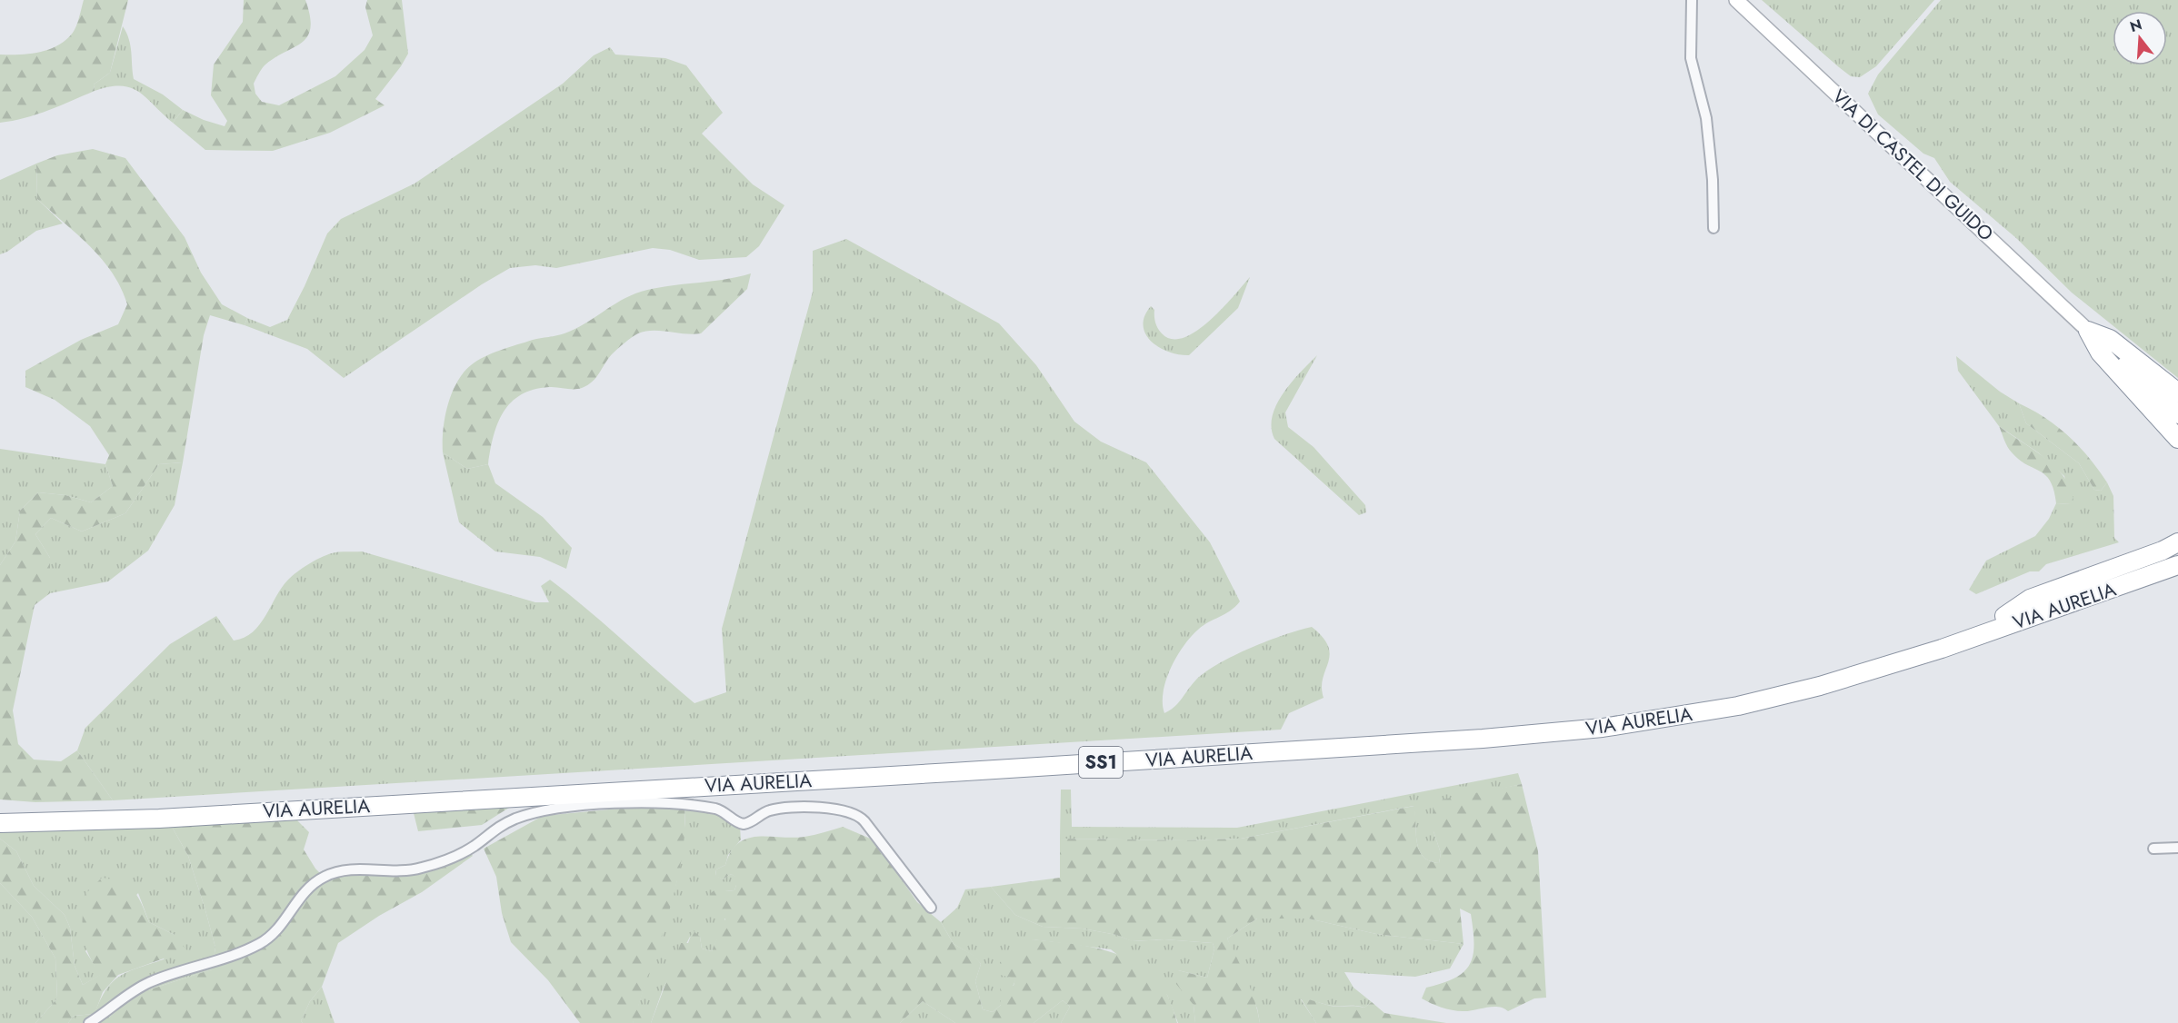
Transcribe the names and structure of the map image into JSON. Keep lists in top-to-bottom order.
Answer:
{
  "streets": {
    "highway": ["VIA AURELIA", "SS1"],
    "street": ["VIA DI CASTEL DI GUIDO"]
  },
  "north": "top"
}
